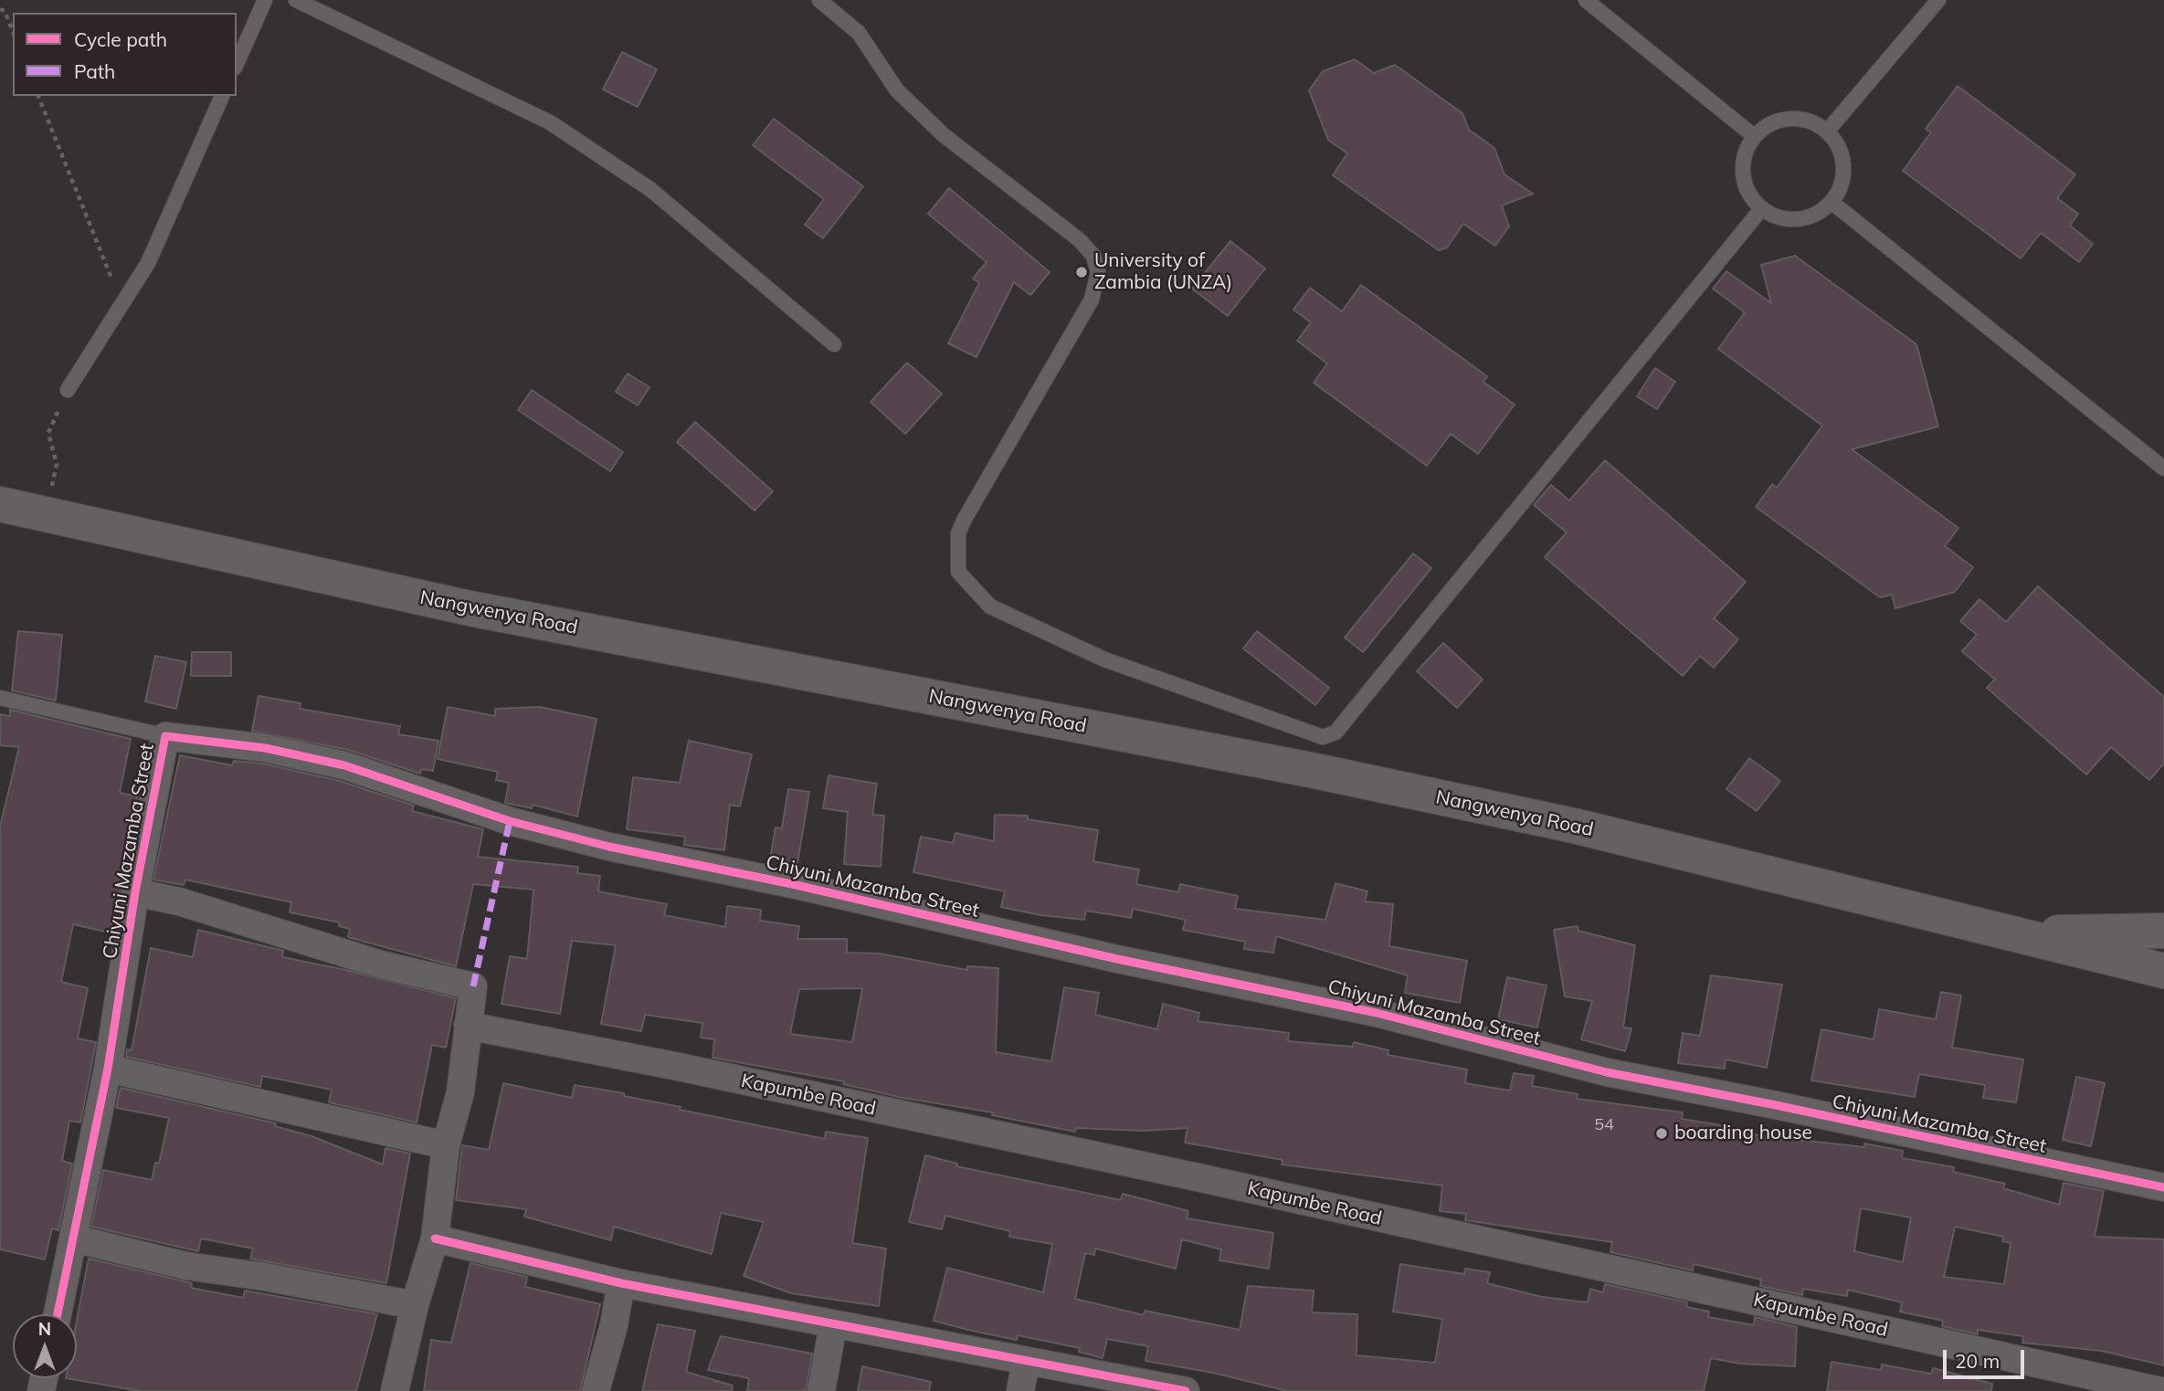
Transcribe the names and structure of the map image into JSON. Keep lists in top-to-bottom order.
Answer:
{
  "streets": {
    "main road": ["Nangwenya Road"],
    "street": ["Chiyuni Mazamba Street", "Kapumbe Road"]
  },
  "places": ["University of Zambia (UNZA)", "boarding house"],
  "house_numbers": ["54"],
  "legend": ["Cycle path", "Path"],
  "scale_bar": "20 m",
  "north": "top"
}
